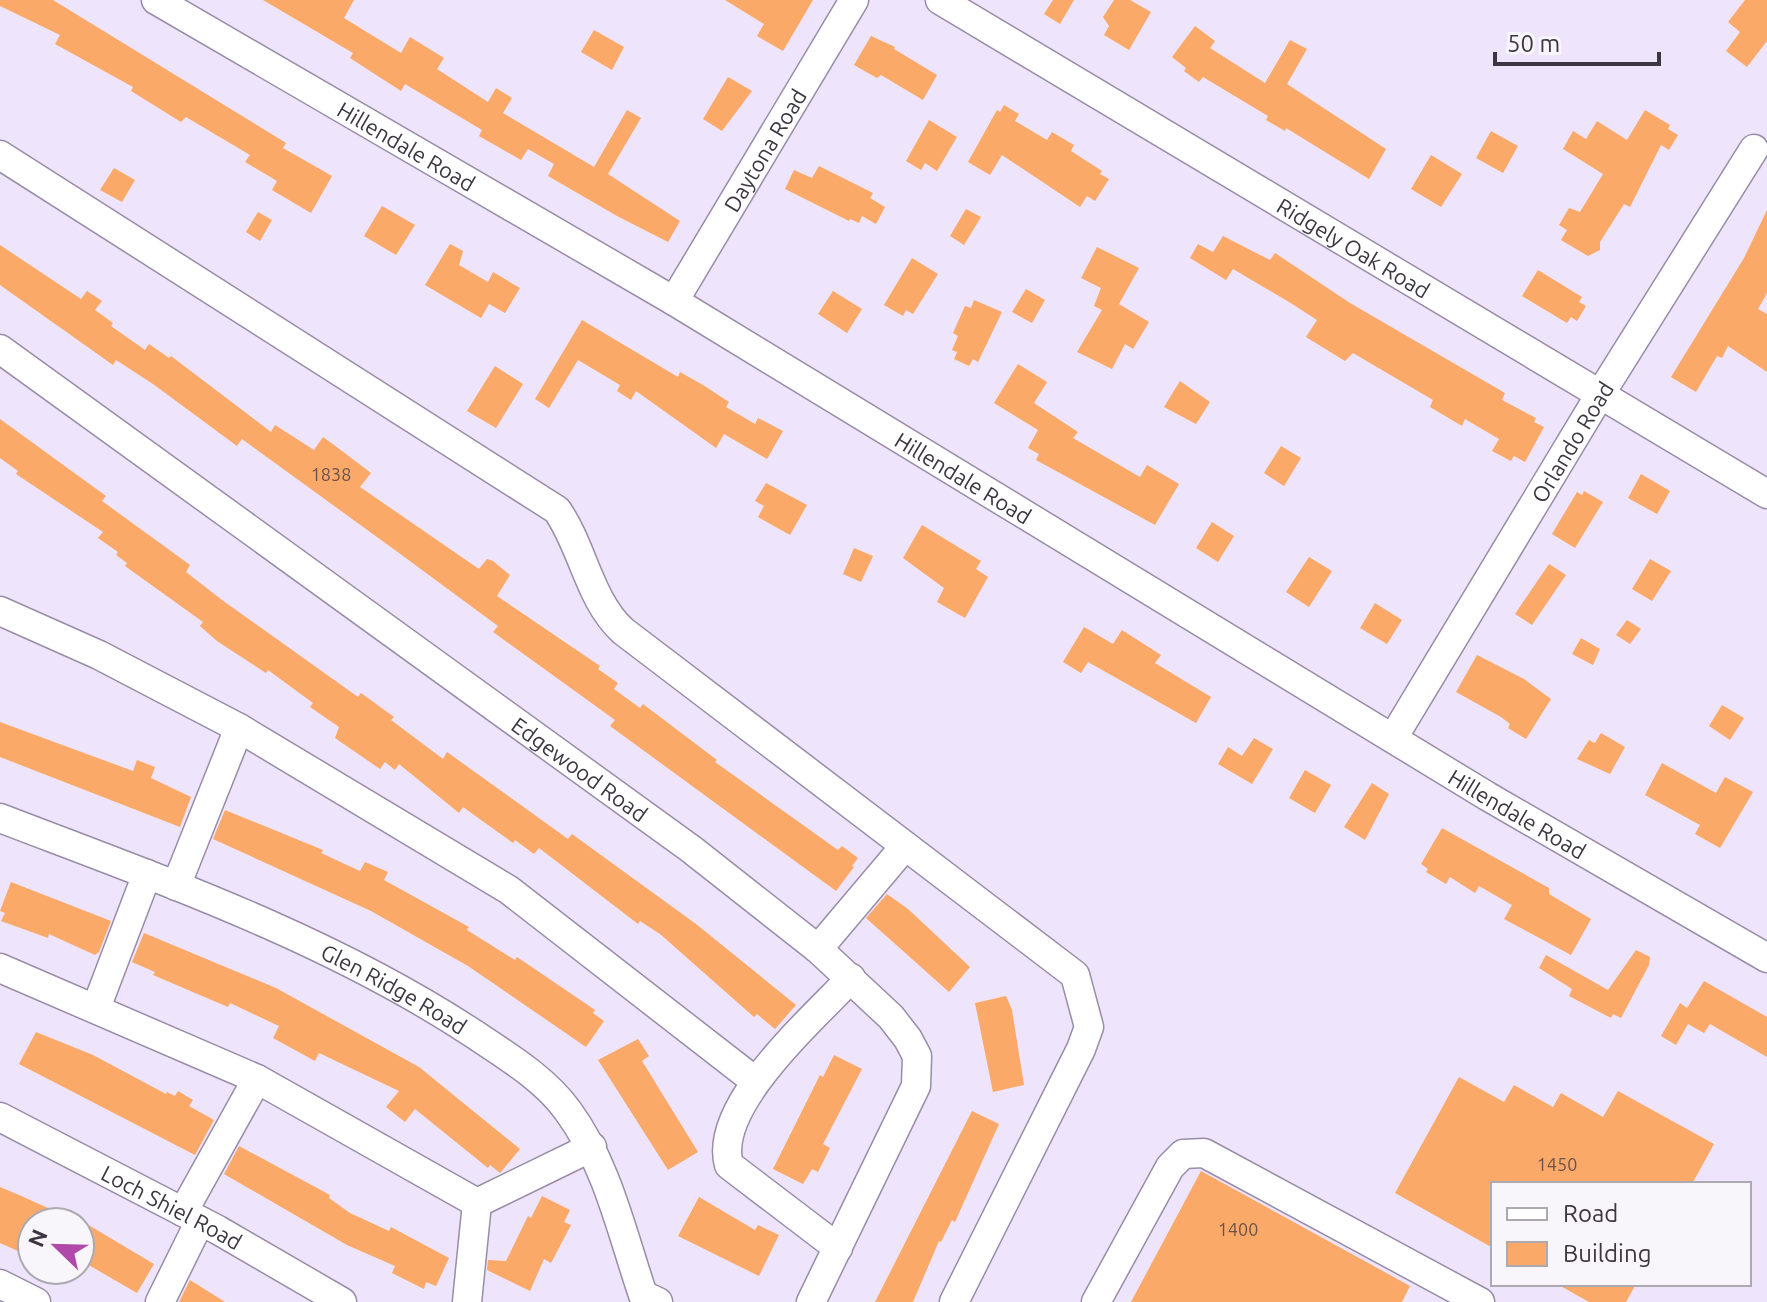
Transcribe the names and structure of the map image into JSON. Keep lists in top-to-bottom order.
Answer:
{
  "streets": {
    "street": [
      "Hillendale Road",
      "Daytona Road",
      "Ridgely Oak Road",
      "Orlando Road",
      "Edgewood Road",
      "Glen Ridge Road",
      "Loch Shiel Road"
    ]
  },
  "crossings": [
    ["Hillendale Road", "Daytona Road"],
    ["Hillendale Road", "Orlando Road"],
    ["Ridgely Oak Road", "Orlando Road"]
  ],
  "house_numbers": ["1838", "1450", "1400"],
  "legend": ["Road", "Building"],
  "scale_bar": "50 m",
  "north": "top left"
}
